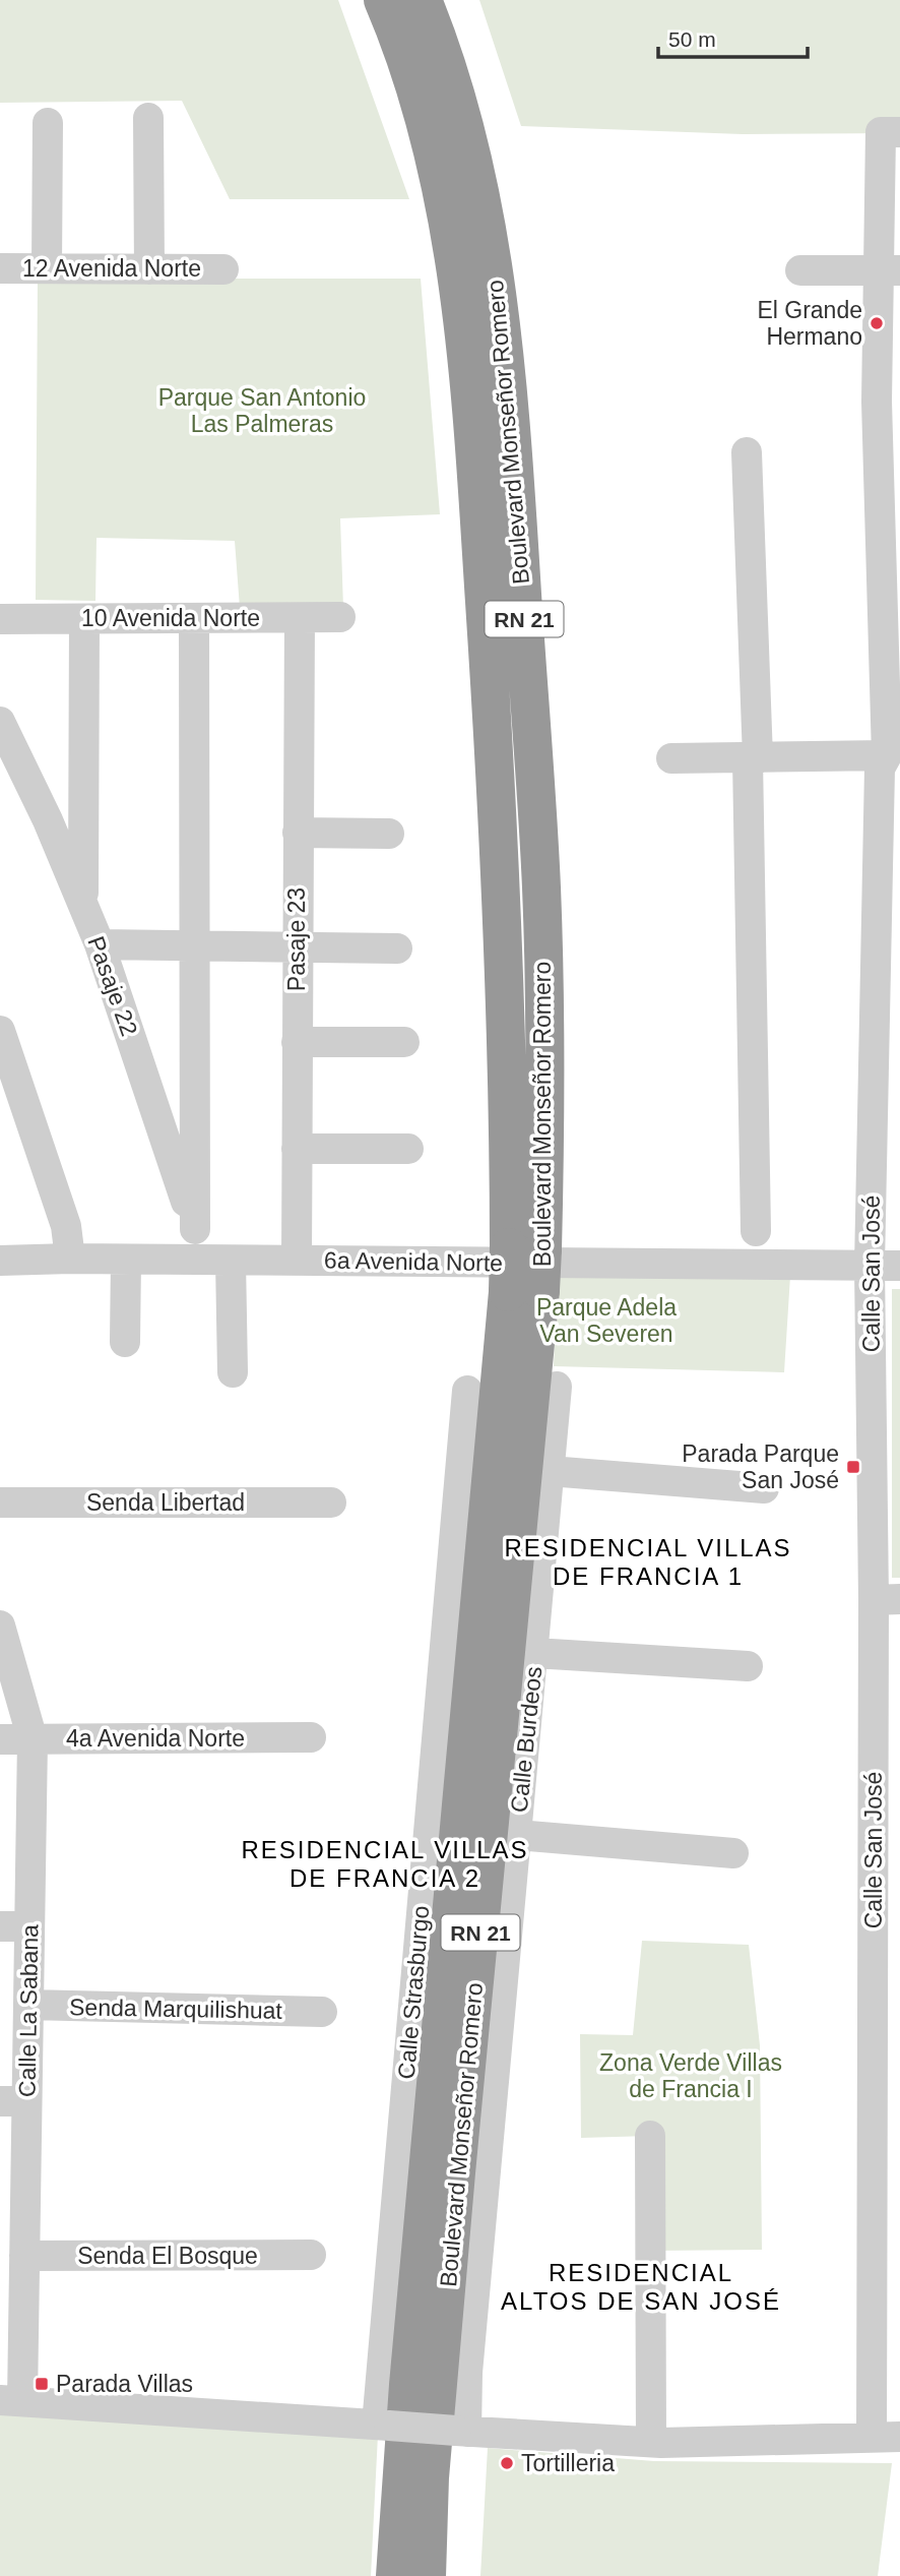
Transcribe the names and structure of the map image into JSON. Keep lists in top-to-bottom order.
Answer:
{
  "streets": {
    "highway": ["Boulevard Monseñor Romero", "RN 21"],
    "street": [
      "12 Avenida Norte",
      "10 Avenida Norte",
      "Pasaje 23",
      "Pasaje 22",
      "6a Avenida Norte",
      "Calle San José",
      "Senda Libertad",
      "4a Avenida Norte",
      "Calle Burdeos",
      "Calle Strasburgo",
      "Senda Marquilishuat",
      "Calle La Sabana",
      "Senda El Bosque"
    ]
  },
  "crossings": [
    ["10 Avenida Norte", "Pasaje 23"],
    ["Pasaje 23", "6a Avenida Norte"],
    ["Pasaje 22", "6a Avenida Norte"],
    ["6a Avenida Norte", "Calle San José"],
    ["4a Avenida Norte", "Calle La Sabana"],
    ["Senda Marquilishuat", "Calle La Sabana"],
    ["Calle La Sabana", "Senda El Bosque"]
  ],
  "districts": ["RESIDENCIAL VILLAS DE FRANCIA 1", "RESIDENCIAL VILLAS DE FRANCIA 2", "RESIDENCIAL ALTOS DE SAN JOSÉ"],
  "parks": ["Parque San Antonio Las Palmeras", "Parque Adela Van Severen", "Zona Verde Villas de Francia I"],
  "places": {
    "other": ["El Grande Hermano", "Tortilleria"],
    "transit": ["Parada Parque San José", "Parada Villas"]
  },
  "scale_bar": "50 m"
}
